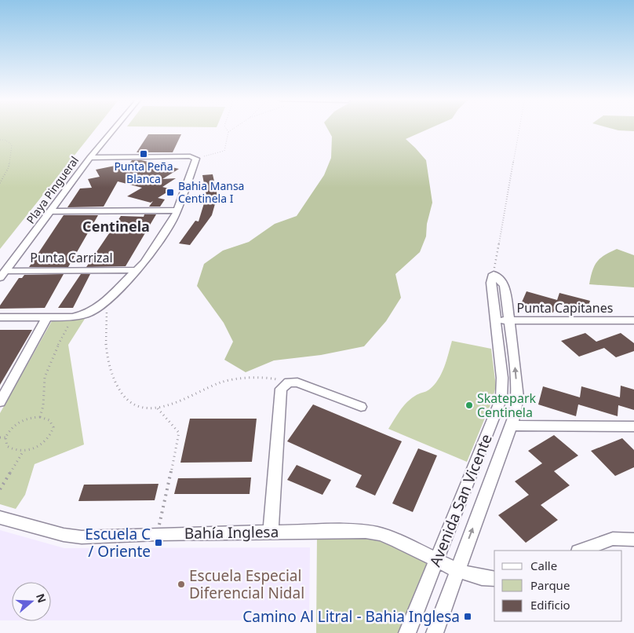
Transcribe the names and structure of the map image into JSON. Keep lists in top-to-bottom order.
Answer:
{
  "streets": {
    "street": [
      "Playa Pingueral",
      "Punta Carrizal",
      "Punta Capitanes",
      "Avenida San Vicente",
      "Bahía Inglesa"
    ]
  },
  "crossings": [
    ["Playa Pingueral", "Punta Carrizal"],
    ["Punta Capitanes", "Avenida San Vicente"],
    ["Avenida San Vicente", "Bahía Inglesa"]
  ],
  "districts": ["Centinela"],
  "places": {
    "transit": [
      "Punta Peña Blanca",
      "Bahia Mansa Centinela I",
      "Escuela C / Oriente",
      "Camino Al Litral - Bahia Inglesa"
    ],
    "other": ["Skatepark Centinela", "Escuela Especial Diferencial Nidal"]
  },
  "legend": ["Calle", "Parque", "Edificio"],
  "north": "right"
}
